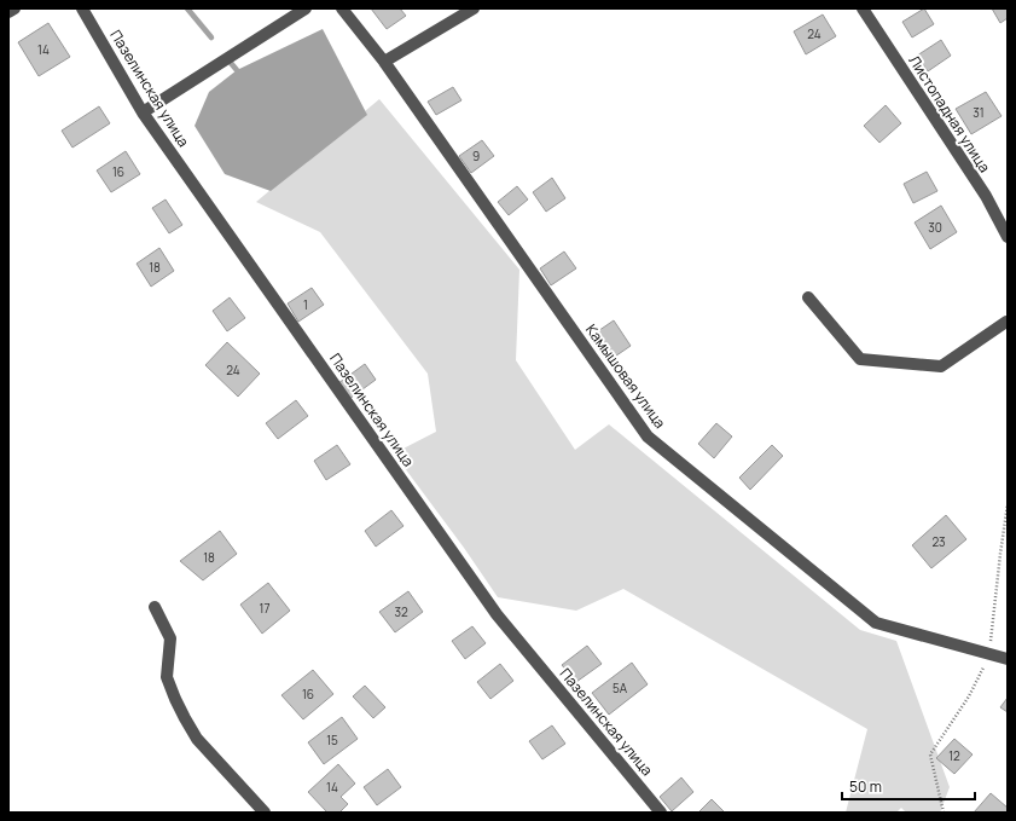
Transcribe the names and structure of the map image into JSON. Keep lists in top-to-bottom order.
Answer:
{
  "streets": {
    "street": ["Пазелинская улица", "Листопадная улица", "Камышовая улица"]
  },
  "house_numbers": [
    "24",
    "14",
    "31",
    "9",
    "16",
    "30",
    "18",
    "1",
    "24",
    "23",
    "18",
    "17",
    "32",
    "5А",
    "16",
    "15",
    "12",
    "14"
  ],
  "scale_bar": "50 m"
}
